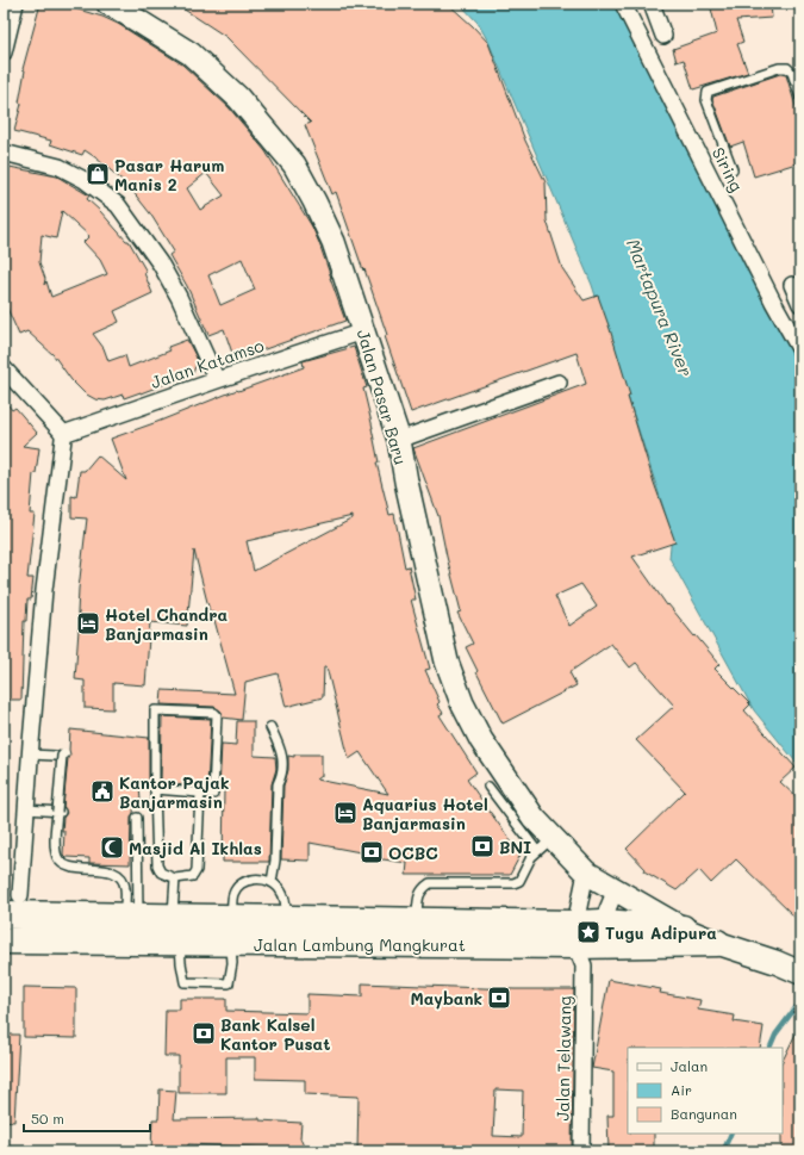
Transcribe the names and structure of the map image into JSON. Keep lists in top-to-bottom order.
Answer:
{
  "streets": {
    "highway": ["Jalan Lambung Mangkurat"],
    "street": [
      "Siring",
      "Jalan Katamso",
      "Jalan Pasar Baru",
      "Jalan Telawang"
    ]
  },
  "crossings": [
    ["Jalan Katamso", "Jalan Pasar Baru"],
    ["Jalan Pasar Baru", "Jalan Lambung Mangkurat"],
    ["Jalan Lambung Mangkurat", "Jalan Telawang"]
  ],
  "water": ["Martapura River"],
  "places": {
    "shop": ["Pasar Harum Manis 2"],
    "hotel": ["Hotel Chandra Banjarmasin", "Aquarius Hotel Banjarmasin"],
    "public building": ["Kantor Pajak Banjarmasin"],
    "bank": [
      "BNI",
      "OCBC",
      "Maybank",
      "Bank Kalsel Kantor Pusat"
    ],
    "mosque": ["Masjid Al Ikhlas"],
    "place": ["Tugu Adipura"]
  },
  "legend": ["Jalan", "Air", "Bangunan"],
  "scale_bar": "50 m"
}
